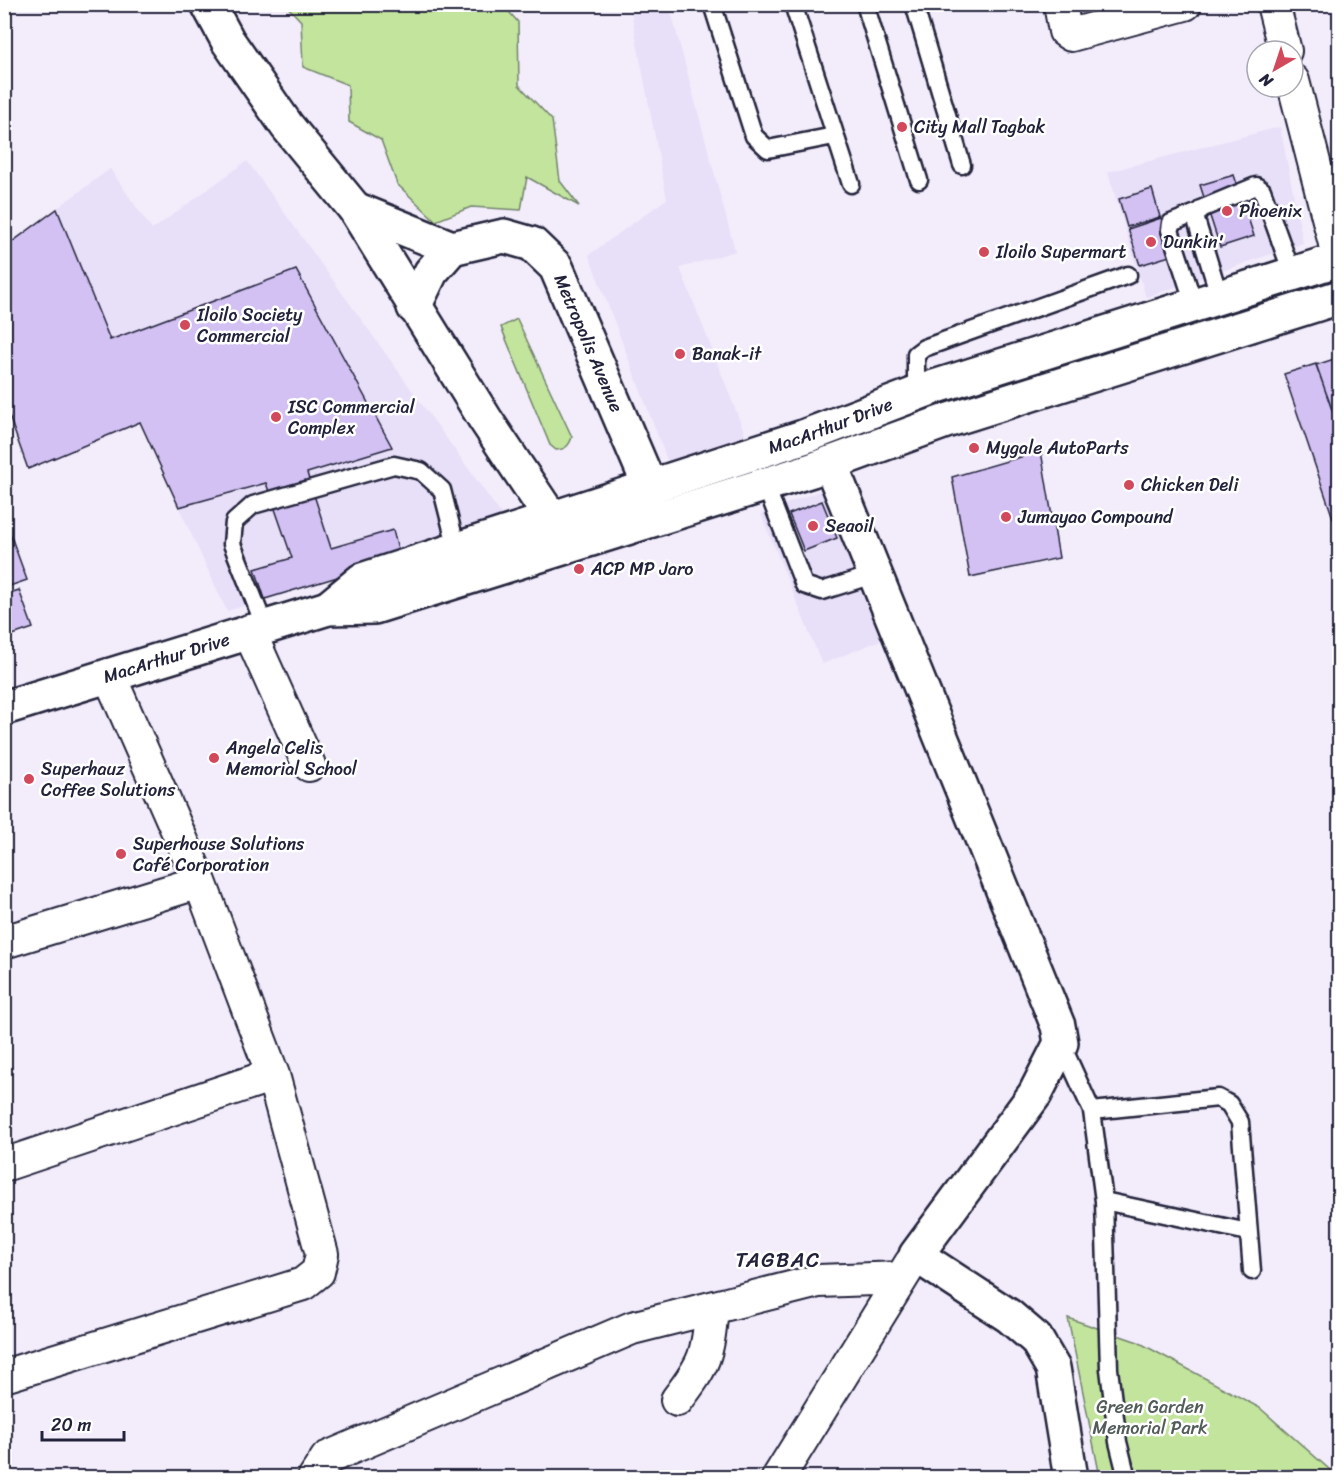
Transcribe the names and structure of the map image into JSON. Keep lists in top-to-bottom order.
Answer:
{
  "streets": {
    "main road": ["Metropolis Avenue", "MacArthur Drive"]
  },
  "crossings": [
    ["Metropolis Avenue", "MacArthur Drive"]
  ],
  "districts": ["TAGBAC"],
  "parks": ["Green Garden Memorial Park"],
  "places": [
    "City Mall Tagbak",
    "Phoenix",
    "Dunkin'",
    "Iloilo Supermart",
    "Iloilo Society Commercial",
    "Banak-it",
    "ISC Commercial Complex",
    "Mygale AutoParts",
    "Chicken Deli",
    "Jumayao Compound",
    "Seaoil",
    "ACP MP Jaro",
    "Angela Celis Memorial School",
    "Superhauz Coffee Solutions",
    "Superhouse Solutions Café Corporation"
  ],
  "scale_bar": "20 m",
  "north": "bottom left"
}
